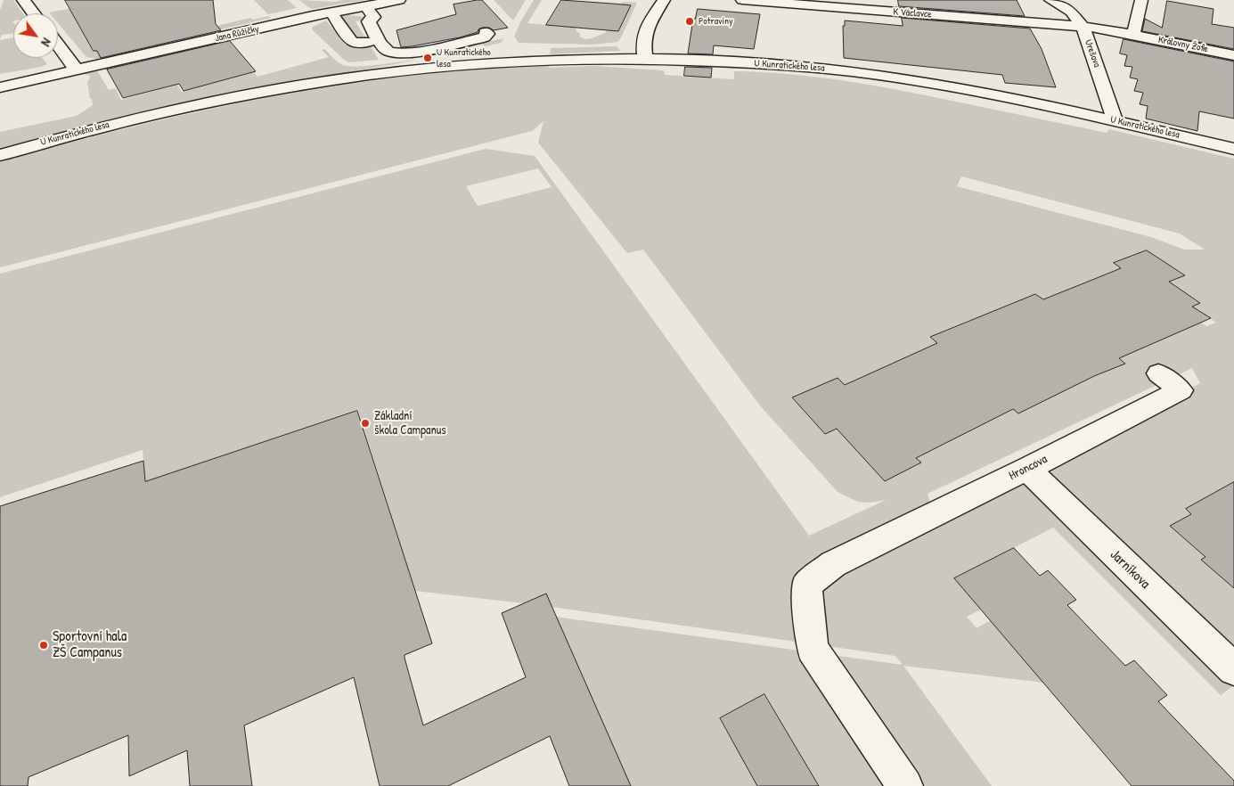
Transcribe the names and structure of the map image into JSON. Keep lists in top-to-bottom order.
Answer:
{
  "streets": {
    "street": [
      "K Václavce",
      "Jana Růžičky",
      "Královny Žofie",
      "Urešova",
      "U Kunratického lesa",
      "Hroncova",
      "Jarníkova"
    ]
  },
  "crossings": [
    ["K Václavce", "Královny Žofie"],
    ["K Václavce", "Urešova"],
    ["Královny Žofie", "Urešova"],
    ["Urešova", "U Kunratického lesa"],
    ["Hroncova", "Jarníkova"]
  ],
  "places": [
    "Potraviny",
    "U Kunratického lesa",
    "Základní škola Campanus",
    "Sportovní hala ZŠ Campanus"
  ],
  "north": "bottom right"
}
